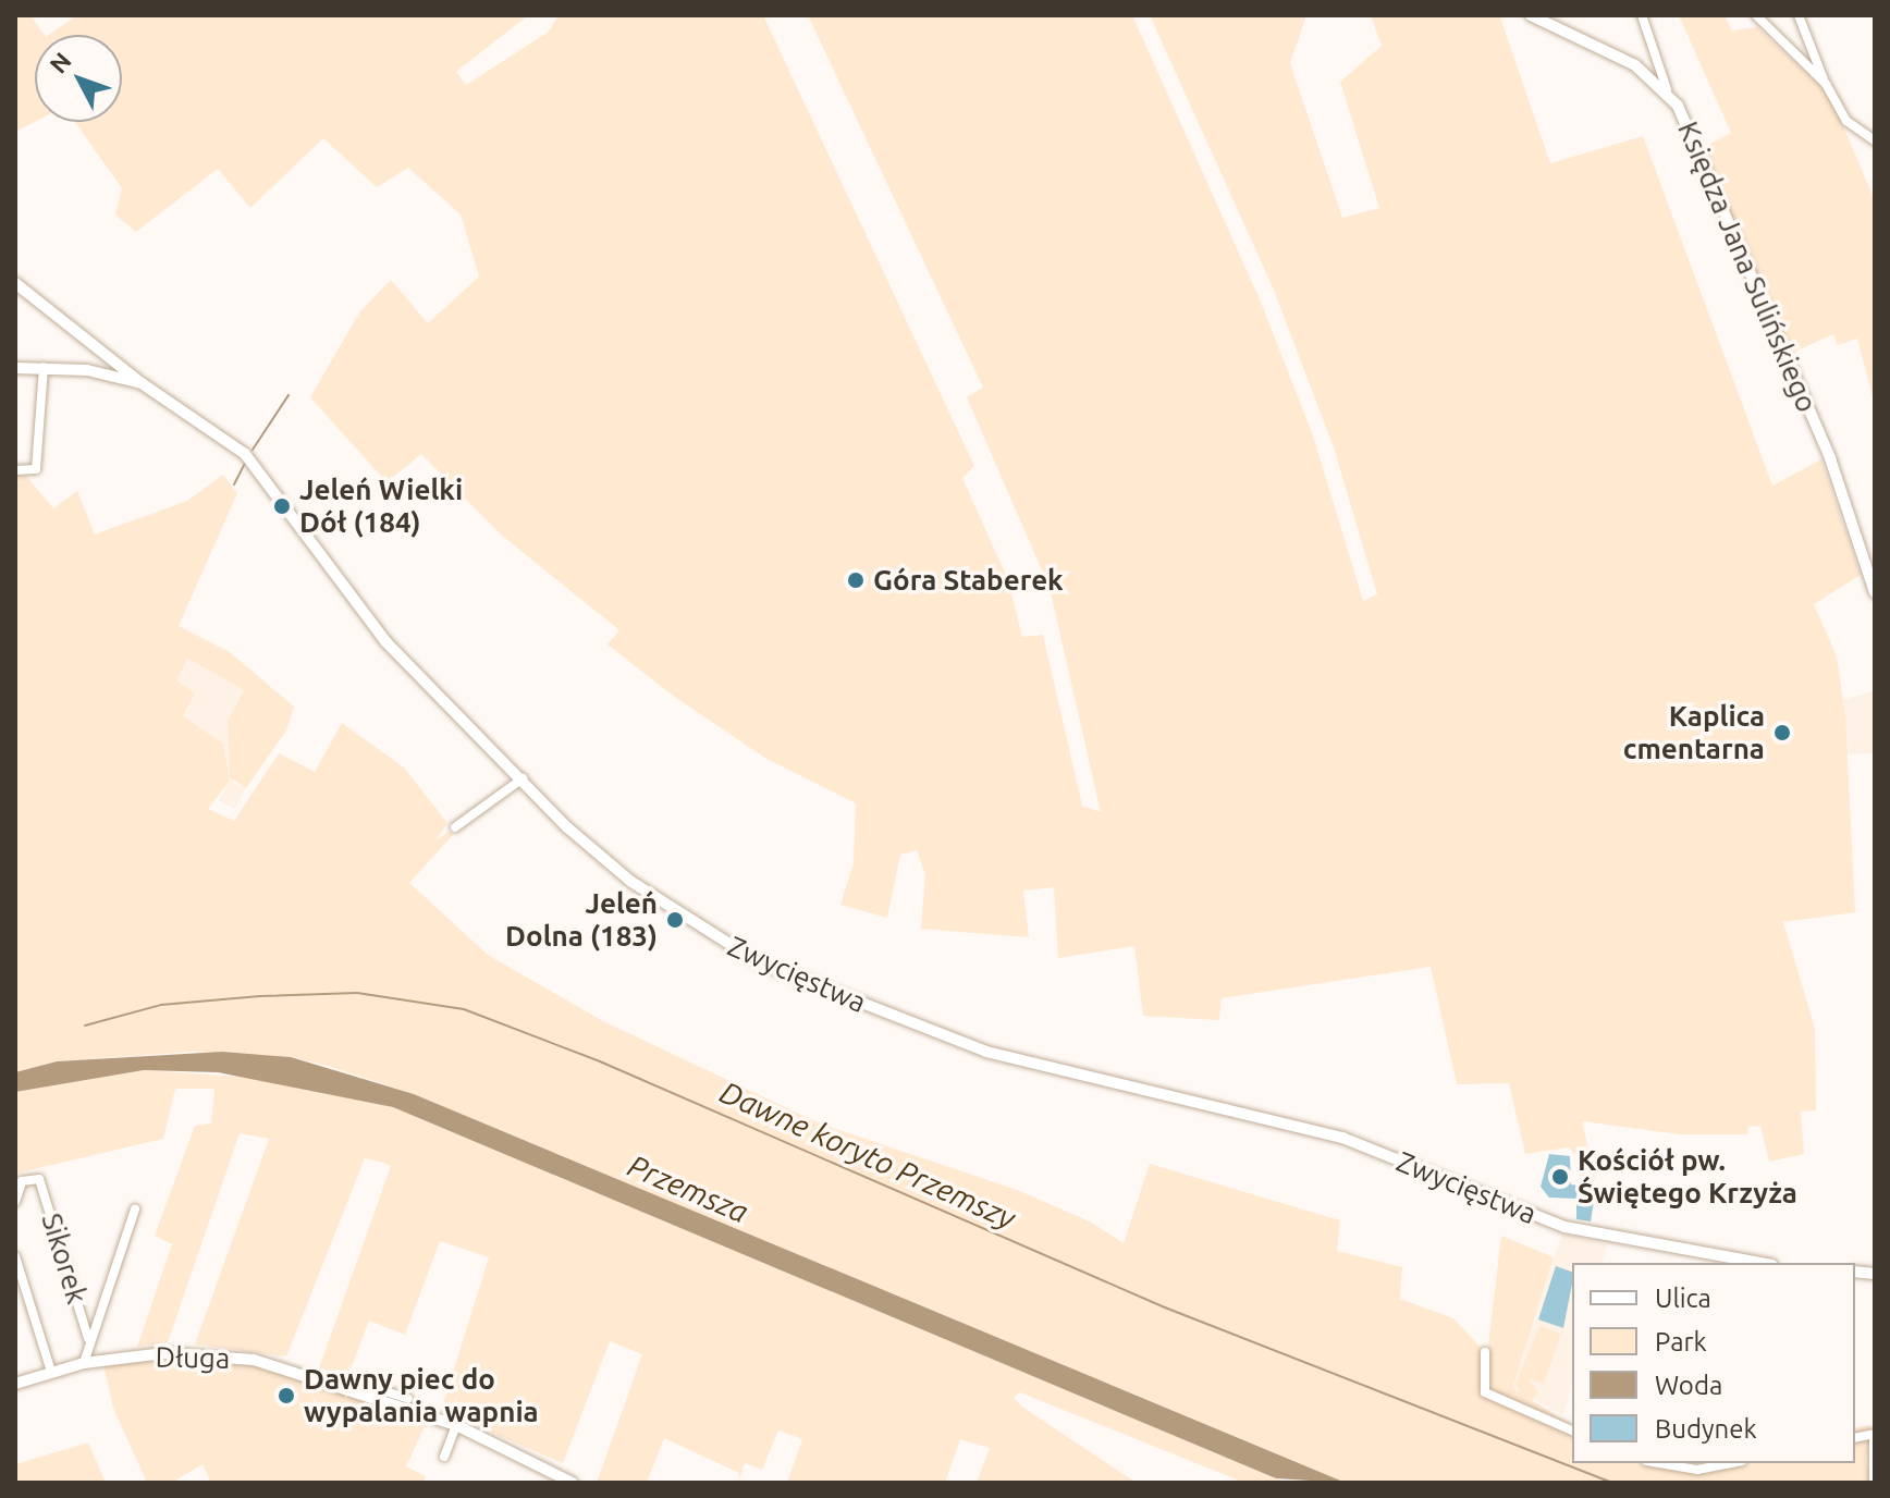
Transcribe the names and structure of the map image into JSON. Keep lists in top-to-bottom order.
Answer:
{
  "streets": {
    "street": [
      "Księdza Jana Sulińskiego",
      "Zwycięstwa",
      "Sikorek",
      "Długa"
    ]
  },
  "water": ["Dawne koryto Przemszy", "Przemsza"],
  "places": [
    "Jeleń Wielki Dół (184)",
    "Góra Staberek",
    "Kaplica cmentarna",
    "Jeleń Dolna (183)",
    "Kościół pw. Świętego Krzyża",
    "Dawny piec do wypalania wapnia"
  ],
  "legend": [
    "Ulica",
    "Park",
    "Woda",
    "Budynek"
  ],
  "north": "top left"
}
